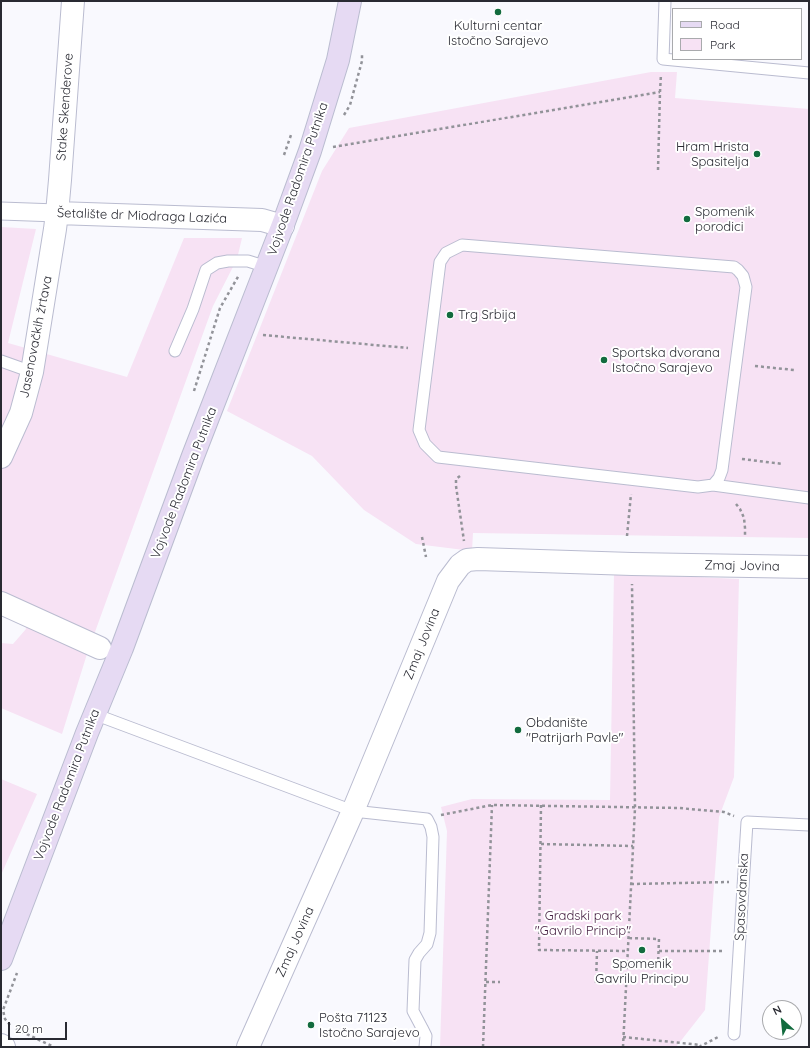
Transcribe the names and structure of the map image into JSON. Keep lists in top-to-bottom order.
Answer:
{
  "streets": {
    "main road": ["Vojvode Radomira Putnika"],
    "street": [
      "Stake Skenderove",
      "Šetalište dr Miodraga Lazića",
      "Jasenovačkih žrtava",
      "Zmaj Jovina"
    ],
    "lane": ["Spasovdanska"]
  },
  "crossings": [
    ["Stake Skenderove", "Šetalište dr Miodraga Lazića"],
    ["Stake Skenderove", "Jasenovačkih žrtava"],
    ["Vojvode Radomira Putnika", "Šetalište dr Miodraga Lazića"],
    ["Šetalište dr Miodraga Lazića", "Jasenovačkih žrtava"]
  ],
  "parks": ["Gradski park \"Gavrilo Princip\""],
  "places": [
    "Kulturni centar Istočno Sarajevo",
    "Hram Hrista Spasitelja",
    "Spomenik porodici",
    "Trg Srbija",
    "Sportska dvorana Istočno Sarajevo",
    "Obdanište \"Patrijarh Pavle\"",
    "Spomenik Gavrilu Principu",
    "Pošta 71123 Istočno Sarajevo"
  ],
  "legend": ["Road", "Park"],
  "scale_bar": "20 m",
  "north": "top left"
}
